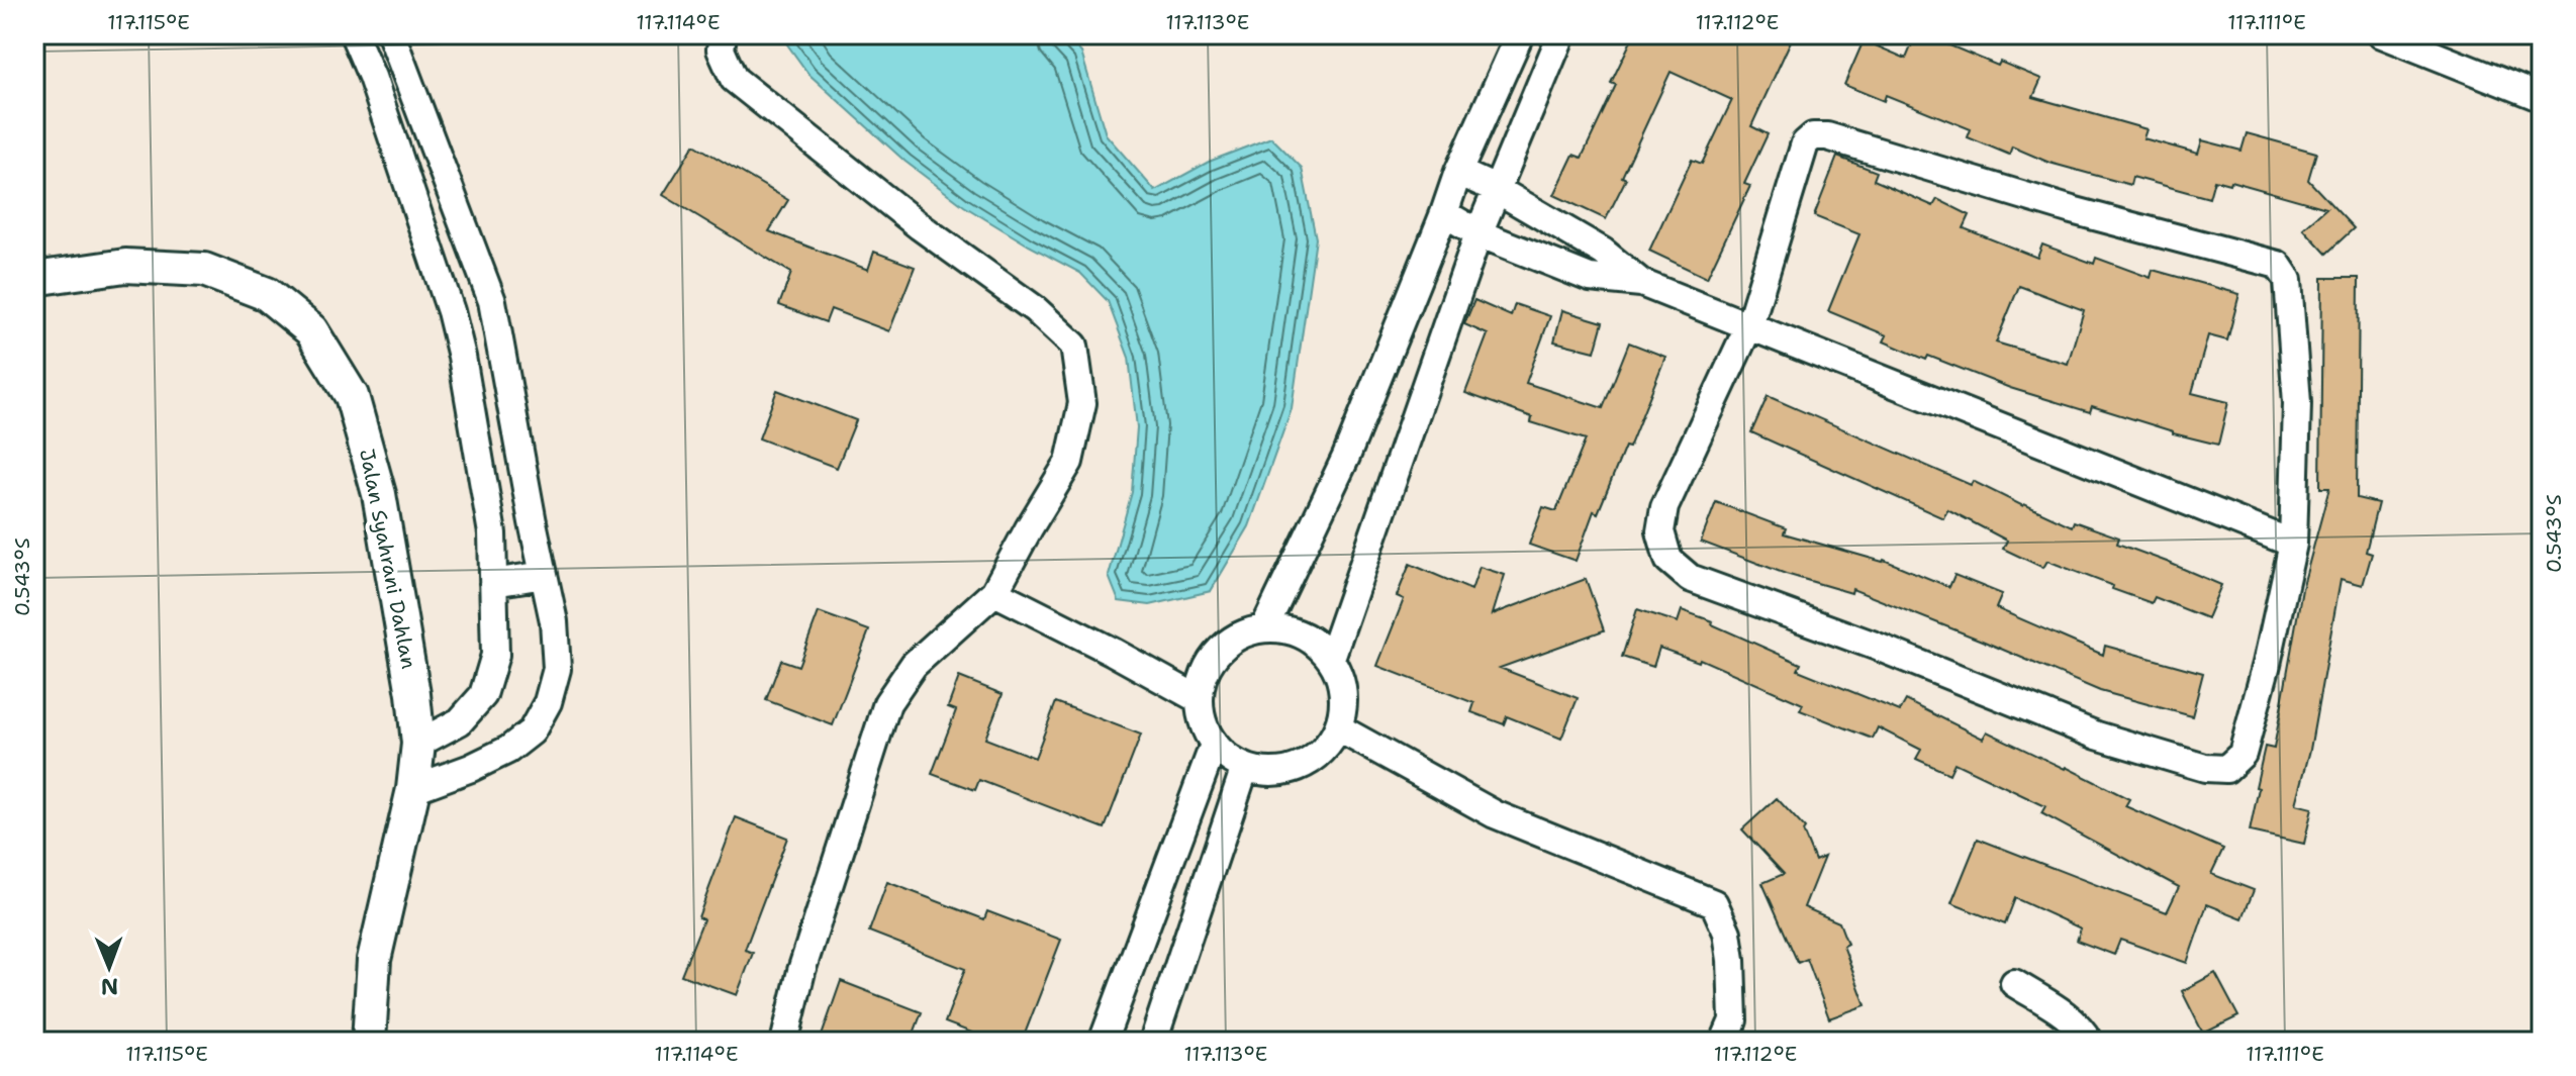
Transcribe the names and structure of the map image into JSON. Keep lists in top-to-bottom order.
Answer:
{
  "streets": {
    "street": ["Jalan Syahrani Dahlan"]
  },
  "north": "bottom",
  "coordinates": [
    "117.115°E",
    "117.114°E",
    "117.113°E",
    "117.112°E",
    "117.111°E",
    "0.543°S"
  ]
}
